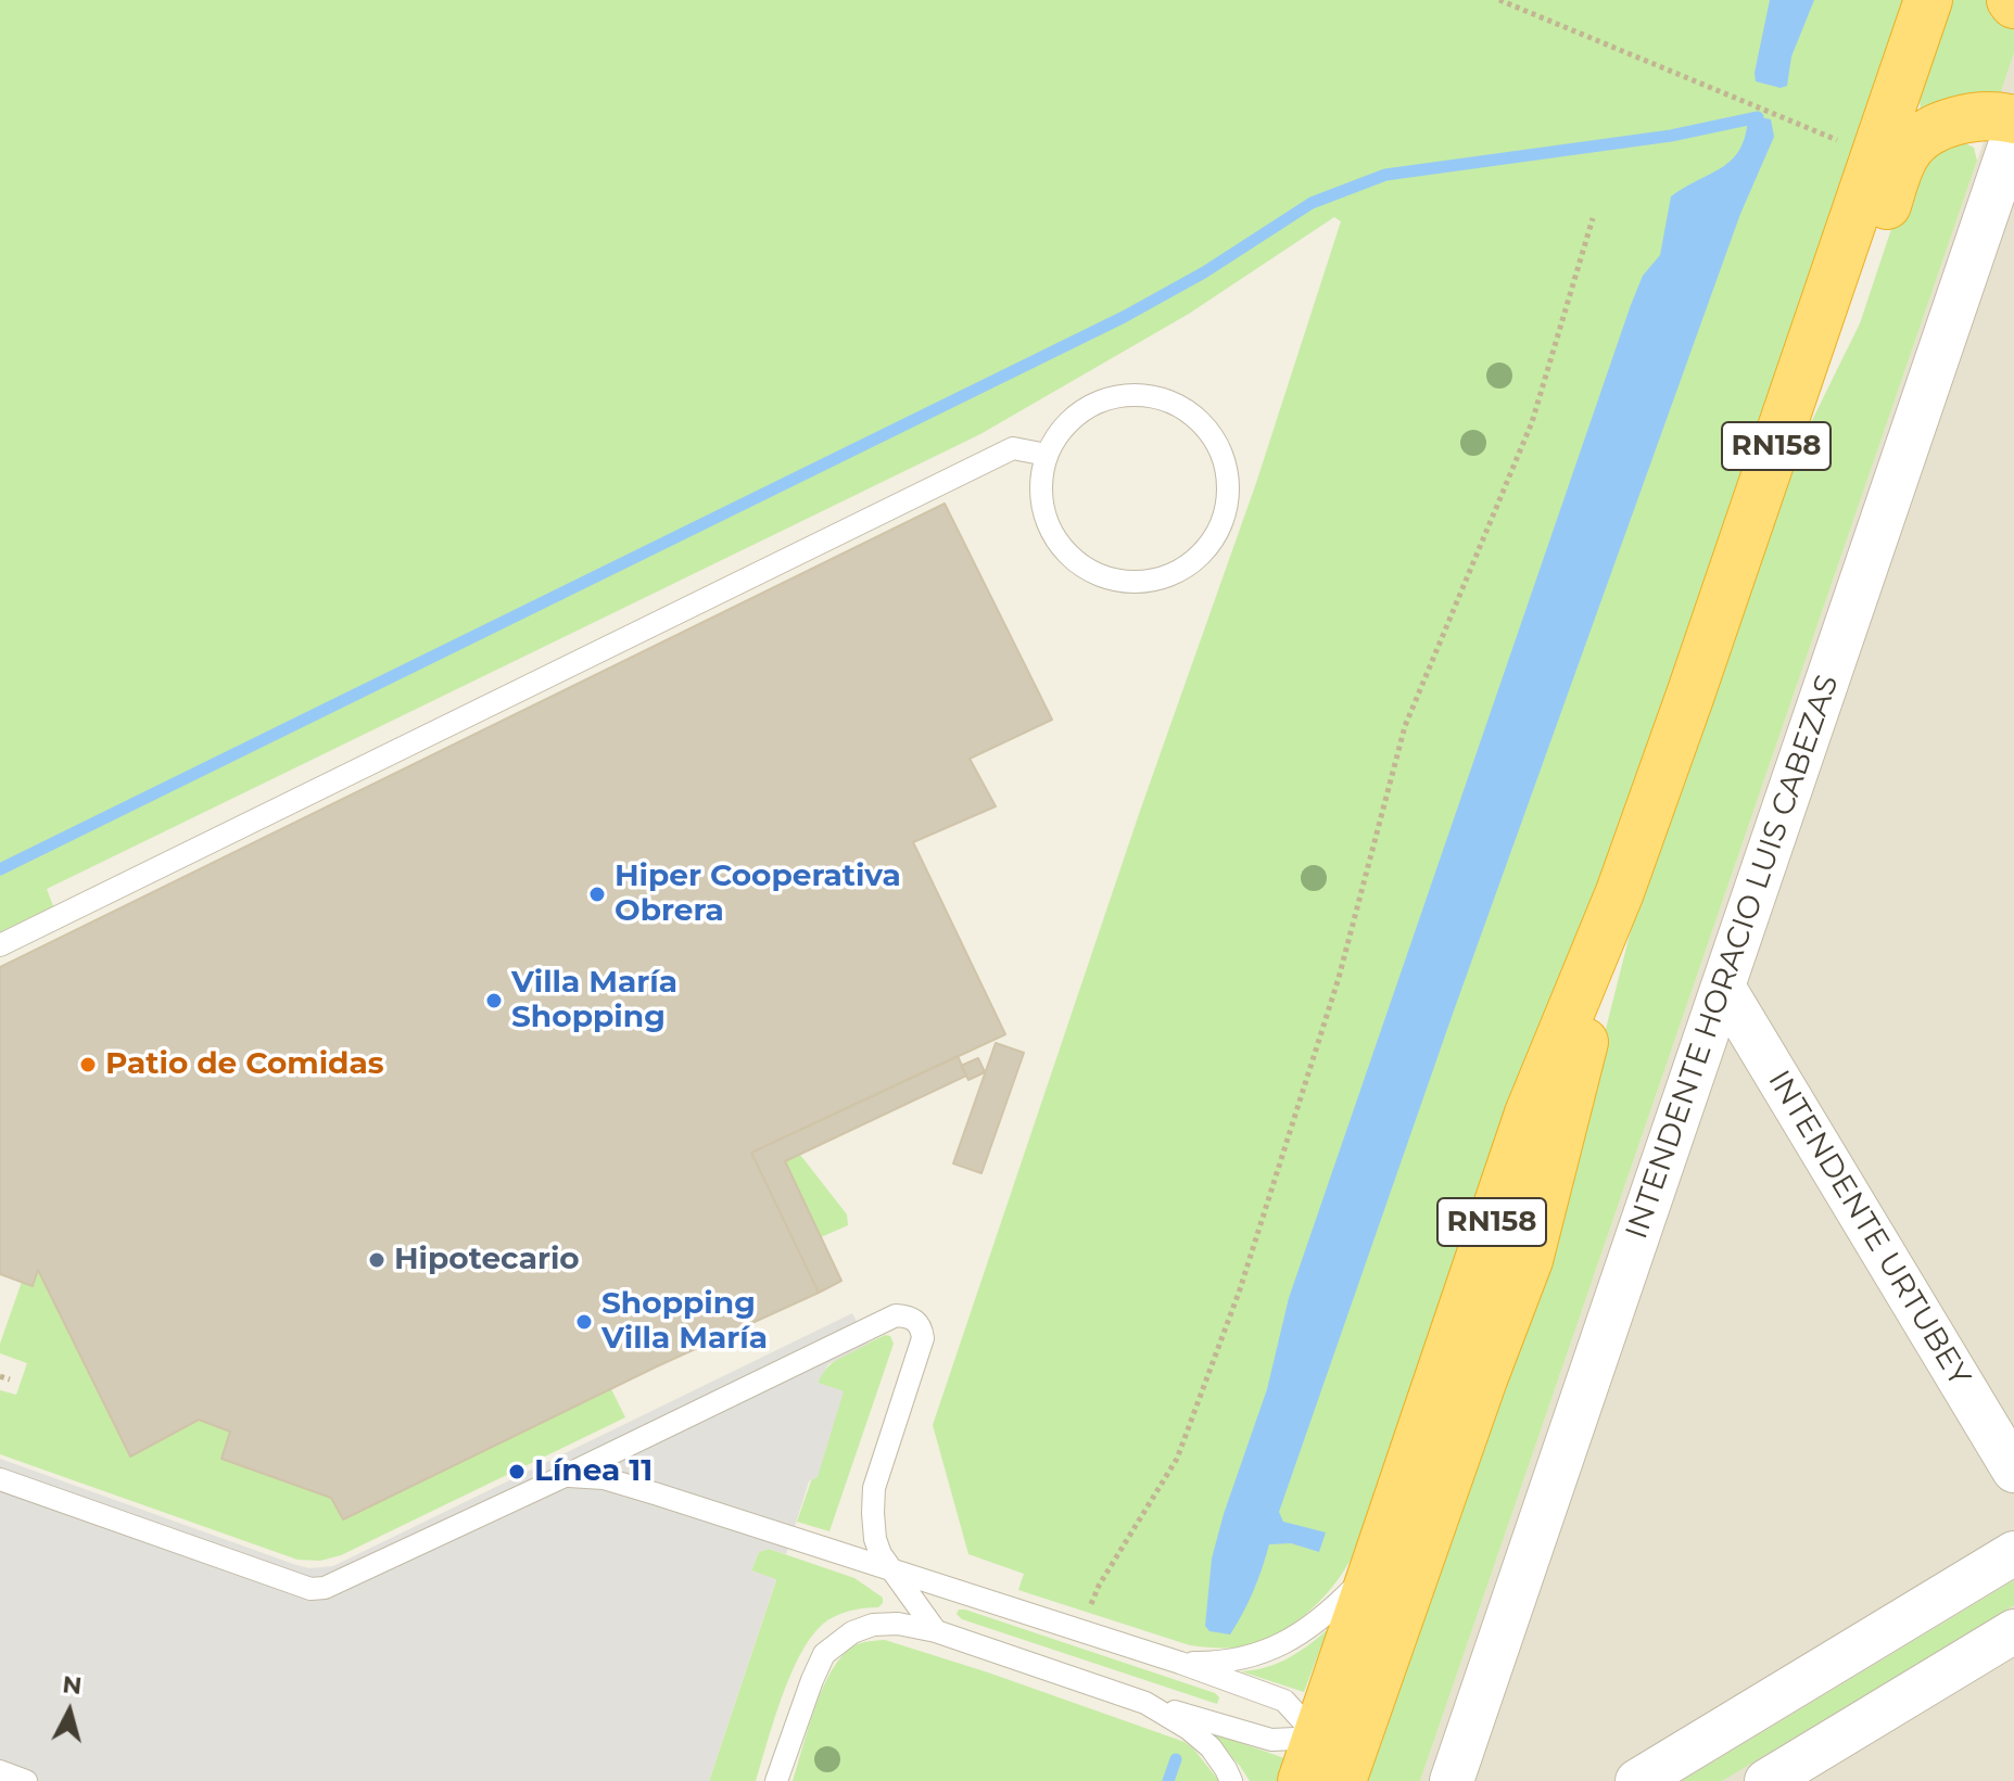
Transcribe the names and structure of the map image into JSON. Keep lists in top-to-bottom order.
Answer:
{
  "streets": {
    "highway": ["RN158"],
    "street": ["INTENDENTE HORACIO LUIS CABEZAS", "INTENDENTE URTUBEY"]
  },
  "crossings": [
    ["INTENDENTE HORACIO LUIS CABEZAS", "INTENDENTE URTUBEY"]
  ],
  "places": [
    "Hiper Cooperativa Obrera",
    "Villa María Shopping",
    "Patio de Comidas",
    "Hipotecario",
    "Shopping Villa María",
    "Línea 11"
  ],
  "north": "top"
}
